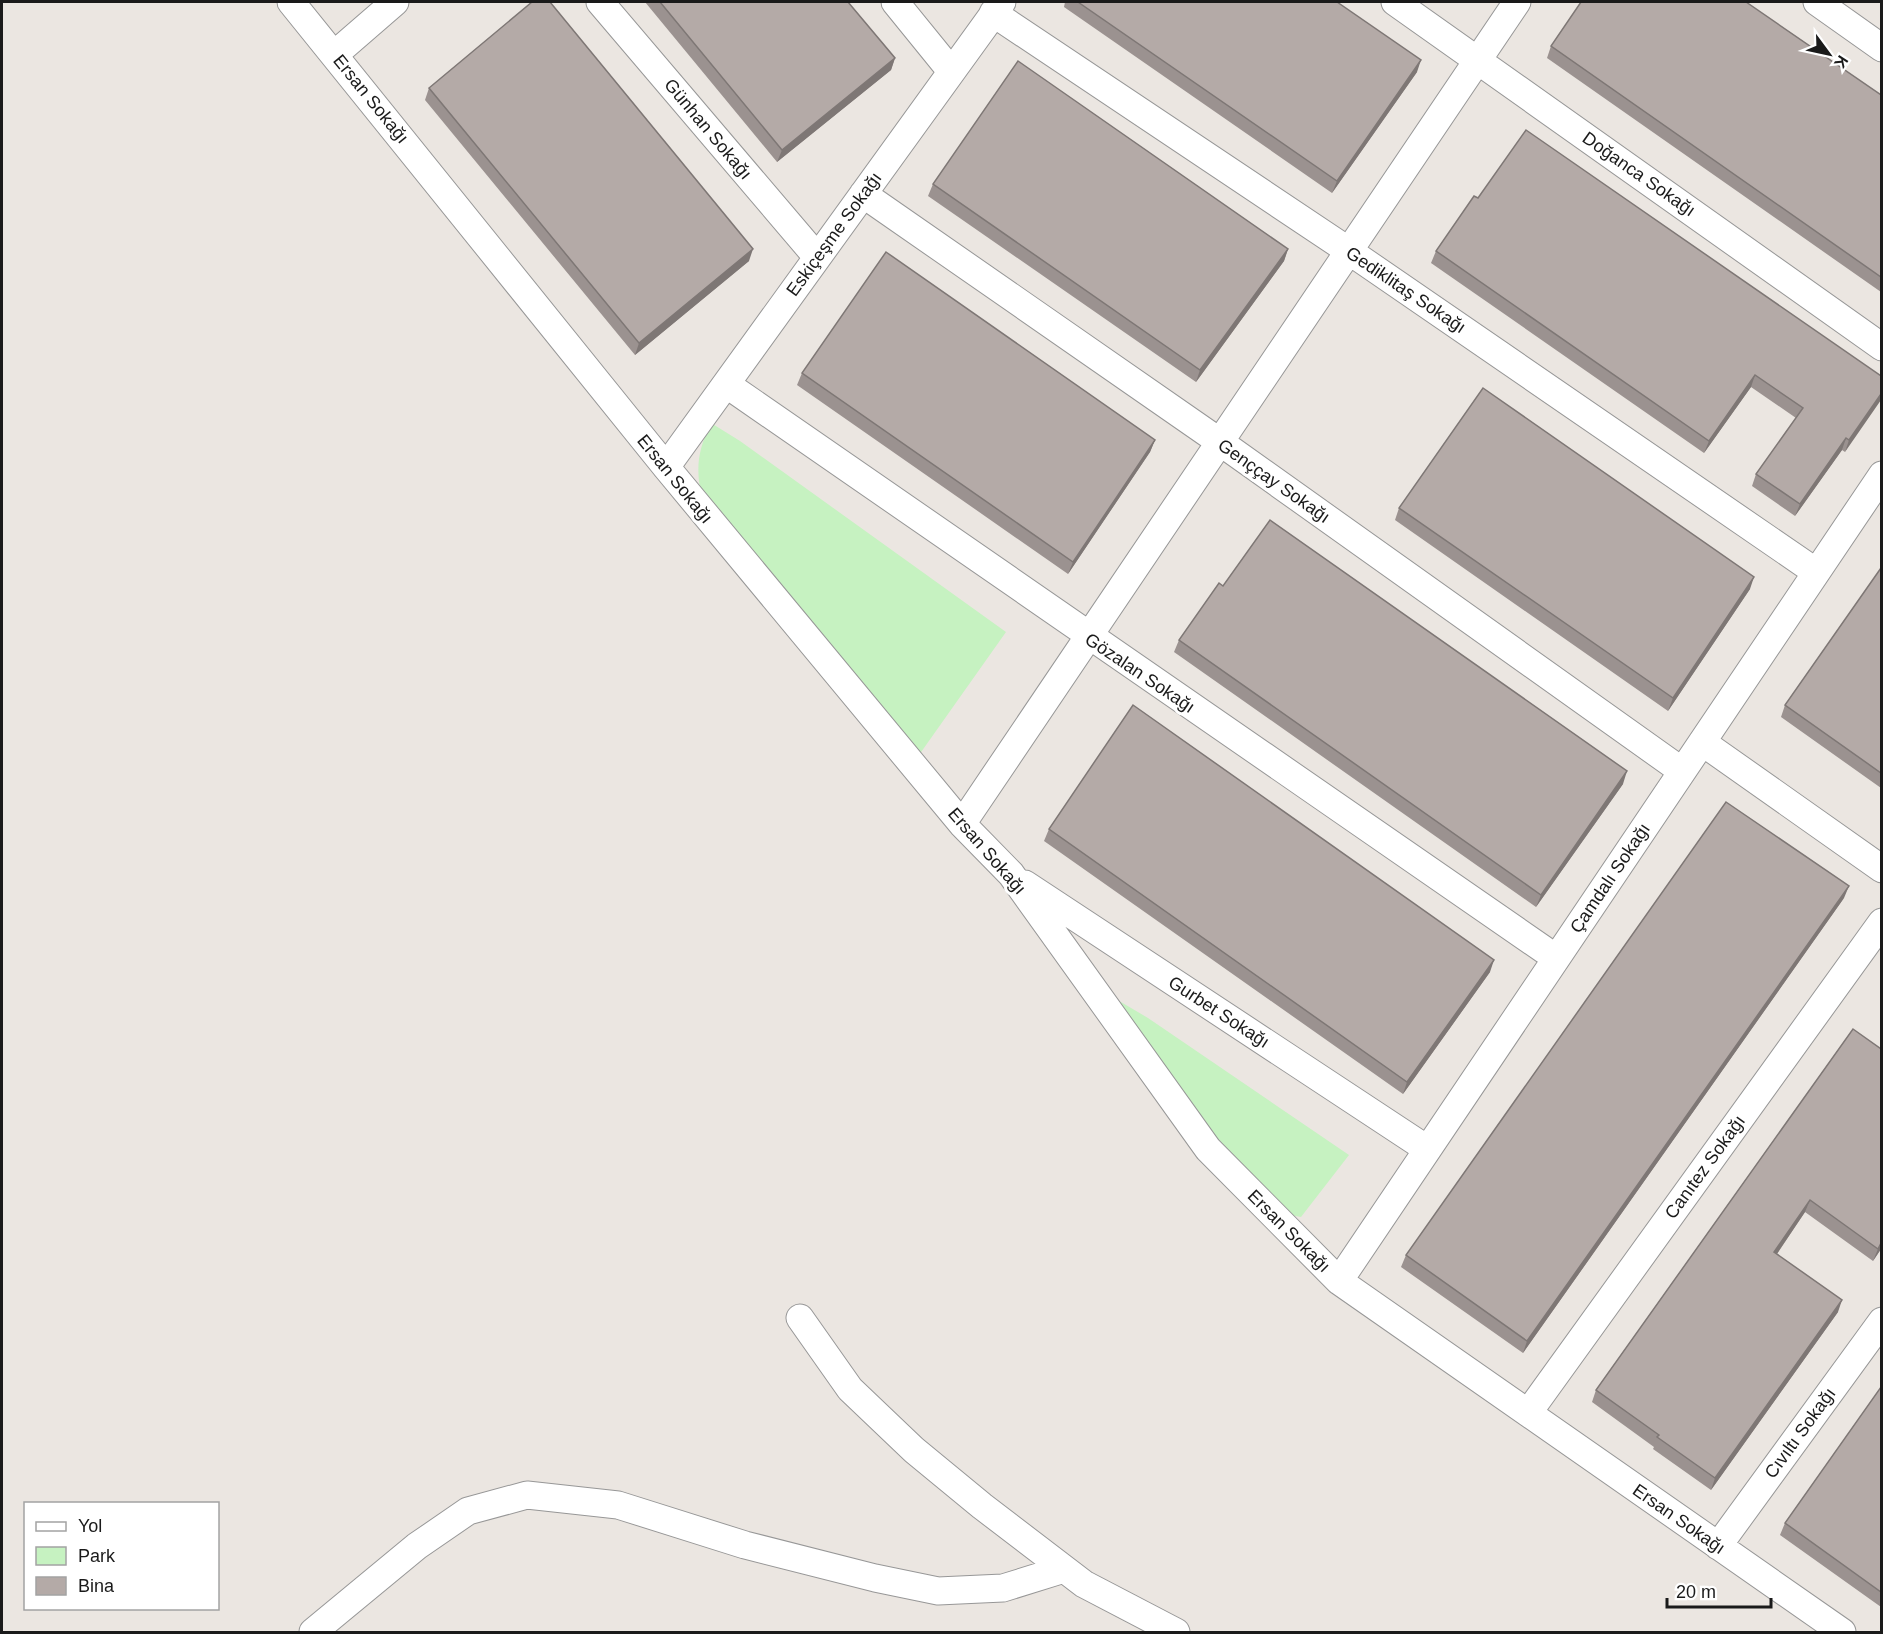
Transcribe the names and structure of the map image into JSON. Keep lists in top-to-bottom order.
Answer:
{
  "streets": {
    "street": [
      "Ersan Sokağı",
      "Günhan Sokağı",
      "Doğanca Sokağı",
      "Eskiçeşme Sokağı",
      "Gediklitaş Sokağı",
      "Genççay Sokağı",
      "Gözalan Sokağı",
      "Çamdalı Sokağı",
      "Gurbet Sokağı",
      "Canıtez Sokağı",
      "Cıvıltı Sokağı"
    ]
  },
  "crossings": [
    ["Ersan Sokağı", "Eskiçeşme Sokağı"],
    ["Ersan Sokağı", "Çamdalı Sokağı"],
    ["Ersan Sokağı", "Gurbet Sokağı"],
    ["Ersan Sokağı", "Canıtez Sokağı"],
    ["Ersan Sokağı", "Cıvıltı Sokağı"],
    ["Günhan Sokağı", "Eskiçeşme Sokağı"],
    ["Eskiçeşme Sokağı", "Gediklitaş Sokağı"],
    ["Eskiçeşme Sokağı", "Genççay Sokağı"],
    ["Eskiçeşme Sokağı", "Gözalan Sokağı"],
    ["Gediklitaş Sokağı", "Çamdalı Sokağı"],
    ["Genççay Sokağı", "Çamdalı Sokağı"],
    ["Gözalan Sokağı", "Çamdalı Sokağı"],
    ["Çamdalı Sokağı", "Gurbet Sokağı"]
  ],
  "legend": ["Yol", "Park", "Bina"],
  "scale_bar": "20 m",
  "north": "bottom right"
}
